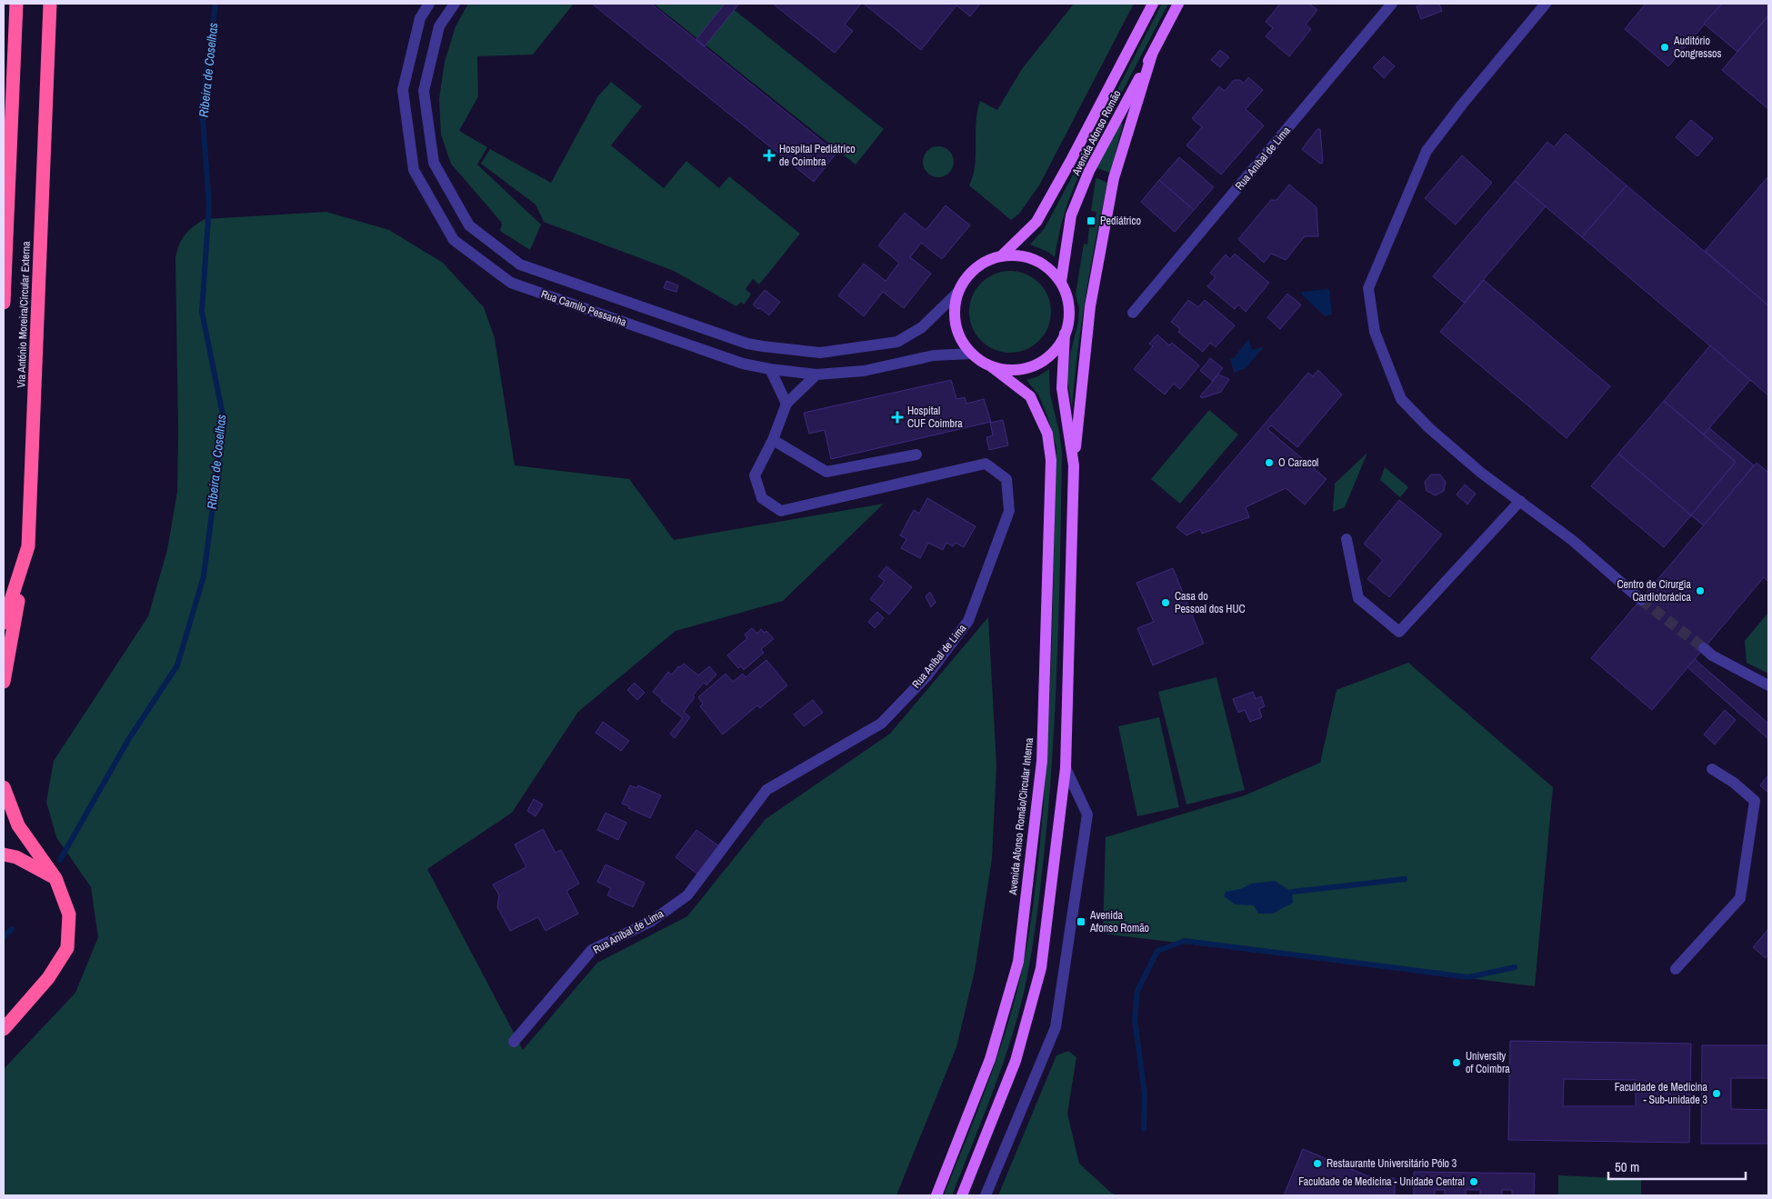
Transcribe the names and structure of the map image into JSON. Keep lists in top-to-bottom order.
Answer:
{
  "streets": {
    "highway": ["Via António Moreira/Circular Externa"],
    "main road": ["Avenida Afonso Romão", "Avenida Afonso Romão/Circular Interna"],
    "street": ["Rua Aníbal de Lima", "Rua Camilo Pessanha"]
  },
  "crossings": [
    ["Avenida Afonso Romão", "Rua Camilo Pessanha"],
    ["Avenida Afonso Romão", "Avenida Afonso Romão/Circular Interna"],
    ["Rua Camilo Pessanha", "Avenida Afonso Romão/Circular Interna"]
  ],
  "water": ["Ribeira de Coselhas"],
  "places": {
    "other": [
      "Auditório Congressos",
      "O Caracol",
      "Centro de Cirurgia Cardiotorácica",
      "Casa do Pessoal dos HUC",
      "University of Coimbra",
      "Faculdade de Medicina - Sub-unidade 3",
      "Restaurante Universitário Pólo 3",
      "Faculdade de Medicina - Unidade Central"
    ],
    "health": ["Hospital Pediátrico de Coimbra", "Hospital CUF Coimbra"],
    "transit": ["Pediátrico", "Avenida Afonso Romão"]
  },
  "scale_bar": "50 m"
}
